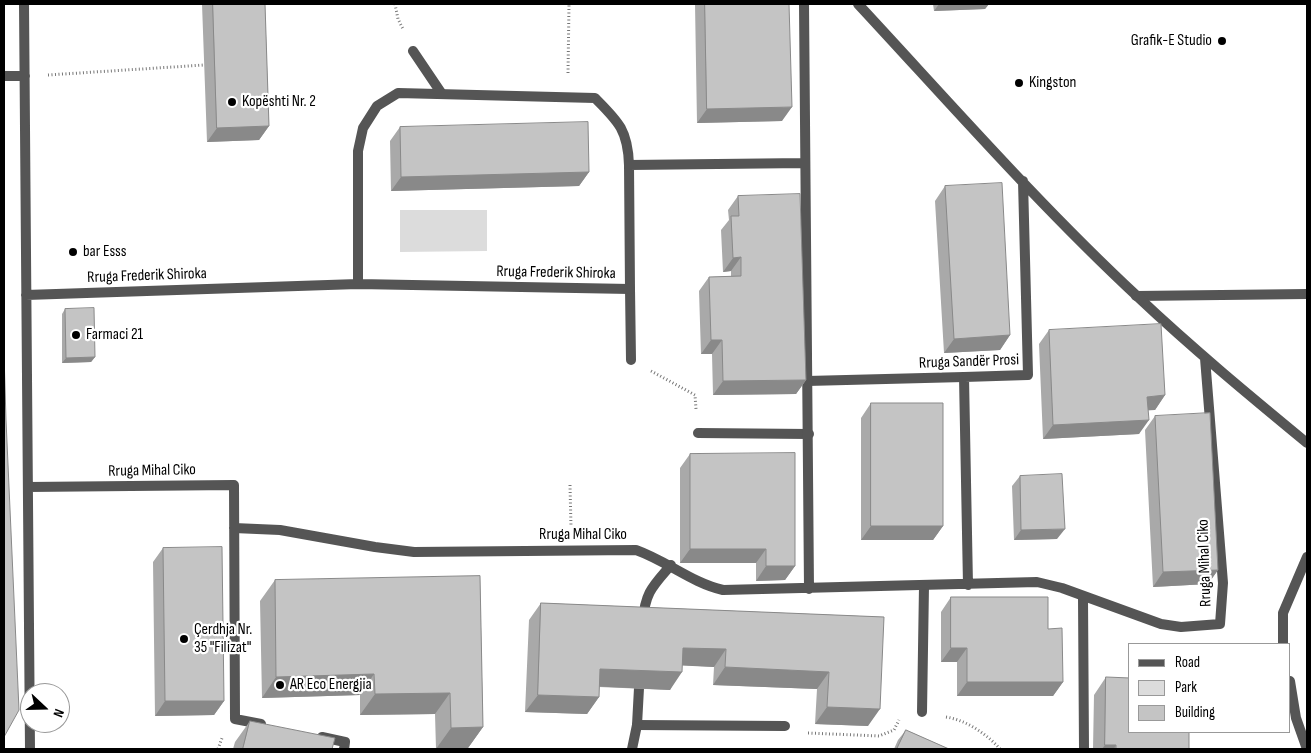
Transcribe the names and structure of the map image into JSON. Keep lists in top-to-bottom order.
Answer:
{
  "streets": {
    "street": ["Rruga Frederik Shiroka", "Rruga Sandër Prosi", "Rruga Mihal Ciko"]
  },
  "places": [
    "Grafik-E Studio",
    "Kingston",
    "Kopështi Nr. 2",
    "bar Esss",
    "Farmaci 21",
    "Çerdhja Nr. 35 \"Filizat\"",
    "AR Eco Energjia"
  ],
  "legend": ["Road", "Park", "Building"],
  "north": "right"
}
